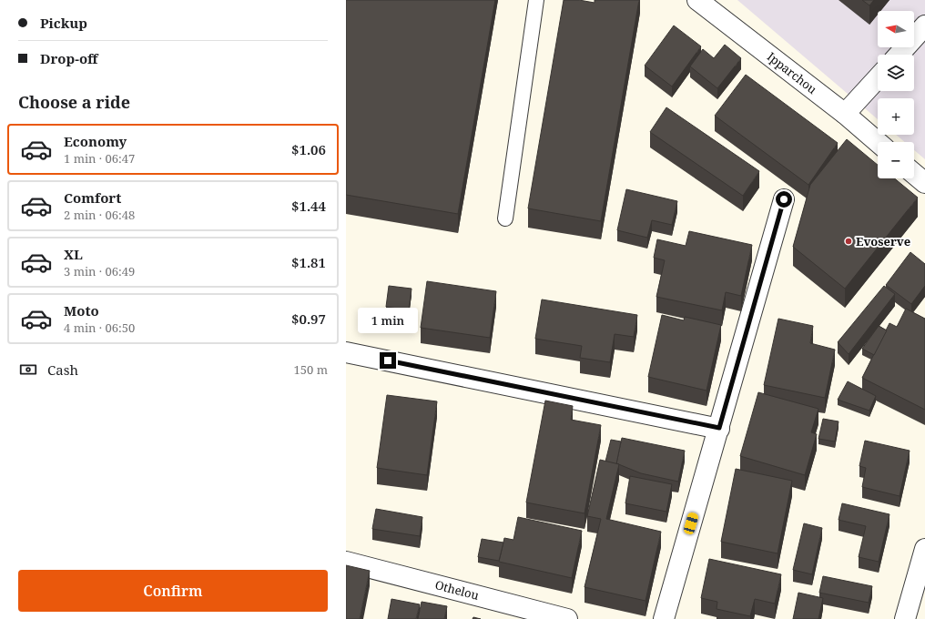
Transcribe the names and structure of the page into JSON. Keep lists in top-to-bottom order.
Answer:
{
  "streets": {
    "street": ["Ipparchou", "Othelou"]
  },
  "places": ["Evoserve"],
  "north": "left",
  "page": {
    "banner": ["Pickup", "Drop-off"],
    "map_buttons": ["+", "−"],
    "heading": "Choose a ride",
    "list": [
      {
        "name": "Economy",
        "note": "1 min · 06:47",
        "value": "$1.06"
      },
      {
        "name": "Comfort",
        "note": "2 min · 06:48",
        "value": "$1.44"
      },
      {
        "name": "XL",
        "note": "3 min · 06:49",
        "value": "$1.81"
      },
      {
        "name": "Moto",
        "note": "4 min · 06:50",
        "value": "$0.97"
      }
    ],
    "bubble": "1 min",
    "pay": ["Cash", "150 m"],
    "buttons": "Confirm"
  }
}
